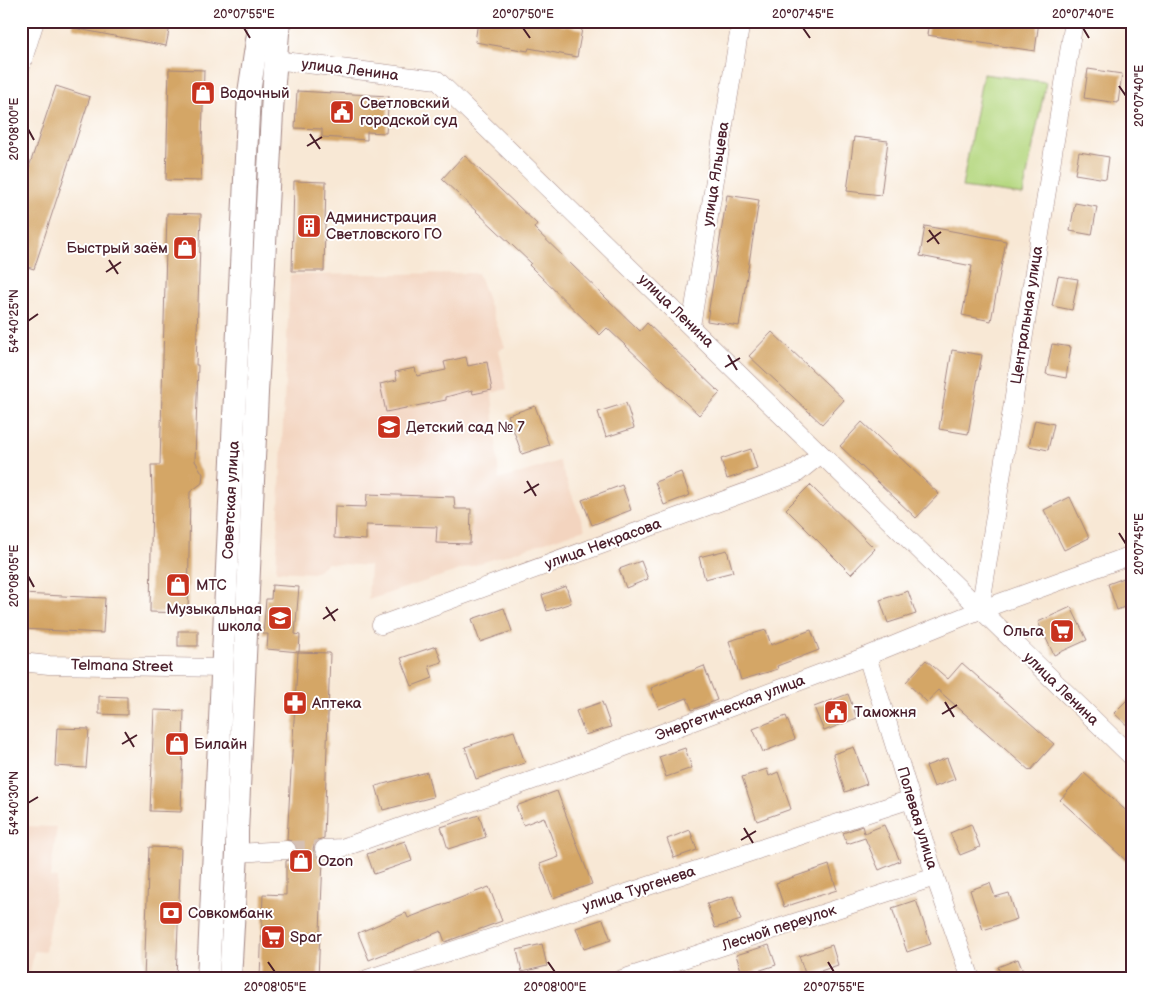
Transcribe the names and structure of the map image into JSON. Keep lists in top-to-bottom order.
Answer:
{
  "streets": {
    "main road": ["Советская улица"],
    "street": [
      "улица Ленина",
      "улица Яльцева",
      "Центральная улица",
      "улица Некрасова",
      "Telmana Street",
      "Энергетическая улица",
      "Полевая улица",
      "улица Тургенева",
      "Лесной переулок"
    ]
  },
  "crossings": [
    ["улица Ленина", "улица Яльцева"],
    ["улица Ленина", "Центральная улица"],
    ["улица Ленина", "Советская улица"],
    ["улица Ленина", "улица Некрасова"],
    ["улица Ленина", "Энергетическая улица"],
    ["Центральная улица", "Энергетическая улица"],
    ["Советская улица", "Telmana Street"],
    ["Энергетическая улица", "Полевая улица"],
    ["Полевая улица", "улица Тургенева"],
    ["Полевая улица", "Лесной переулок"]
  ],
  "places": {
    "shop": [
      "Водочный",
      "Быстрый заём",
      "МТС",
      "Билайн",
      "Ozon"
    ],
    "public building": ["Светловский городской суд", "Таможня"],
    "building": ["Администрация Светловского ГО"],
    "school or university": ["Детский сад № 7", "Музыкальная школа"],
    "supermarket": ["Ольга", "Spar"],
    "pharmacy": ["Аптека"],
    "bank": ["Совкомбанк"]
  },
  "coordinates": [
    "20°07'55\"E",
    "20°07'50\"E",
    "20°07'45\"E",
    "20°07'40\"E",
    "20°08'00\"E",
    "54°40'25\"N",
    "20°08'05\"E",
    "54°40'30\"N"
  ]
}
